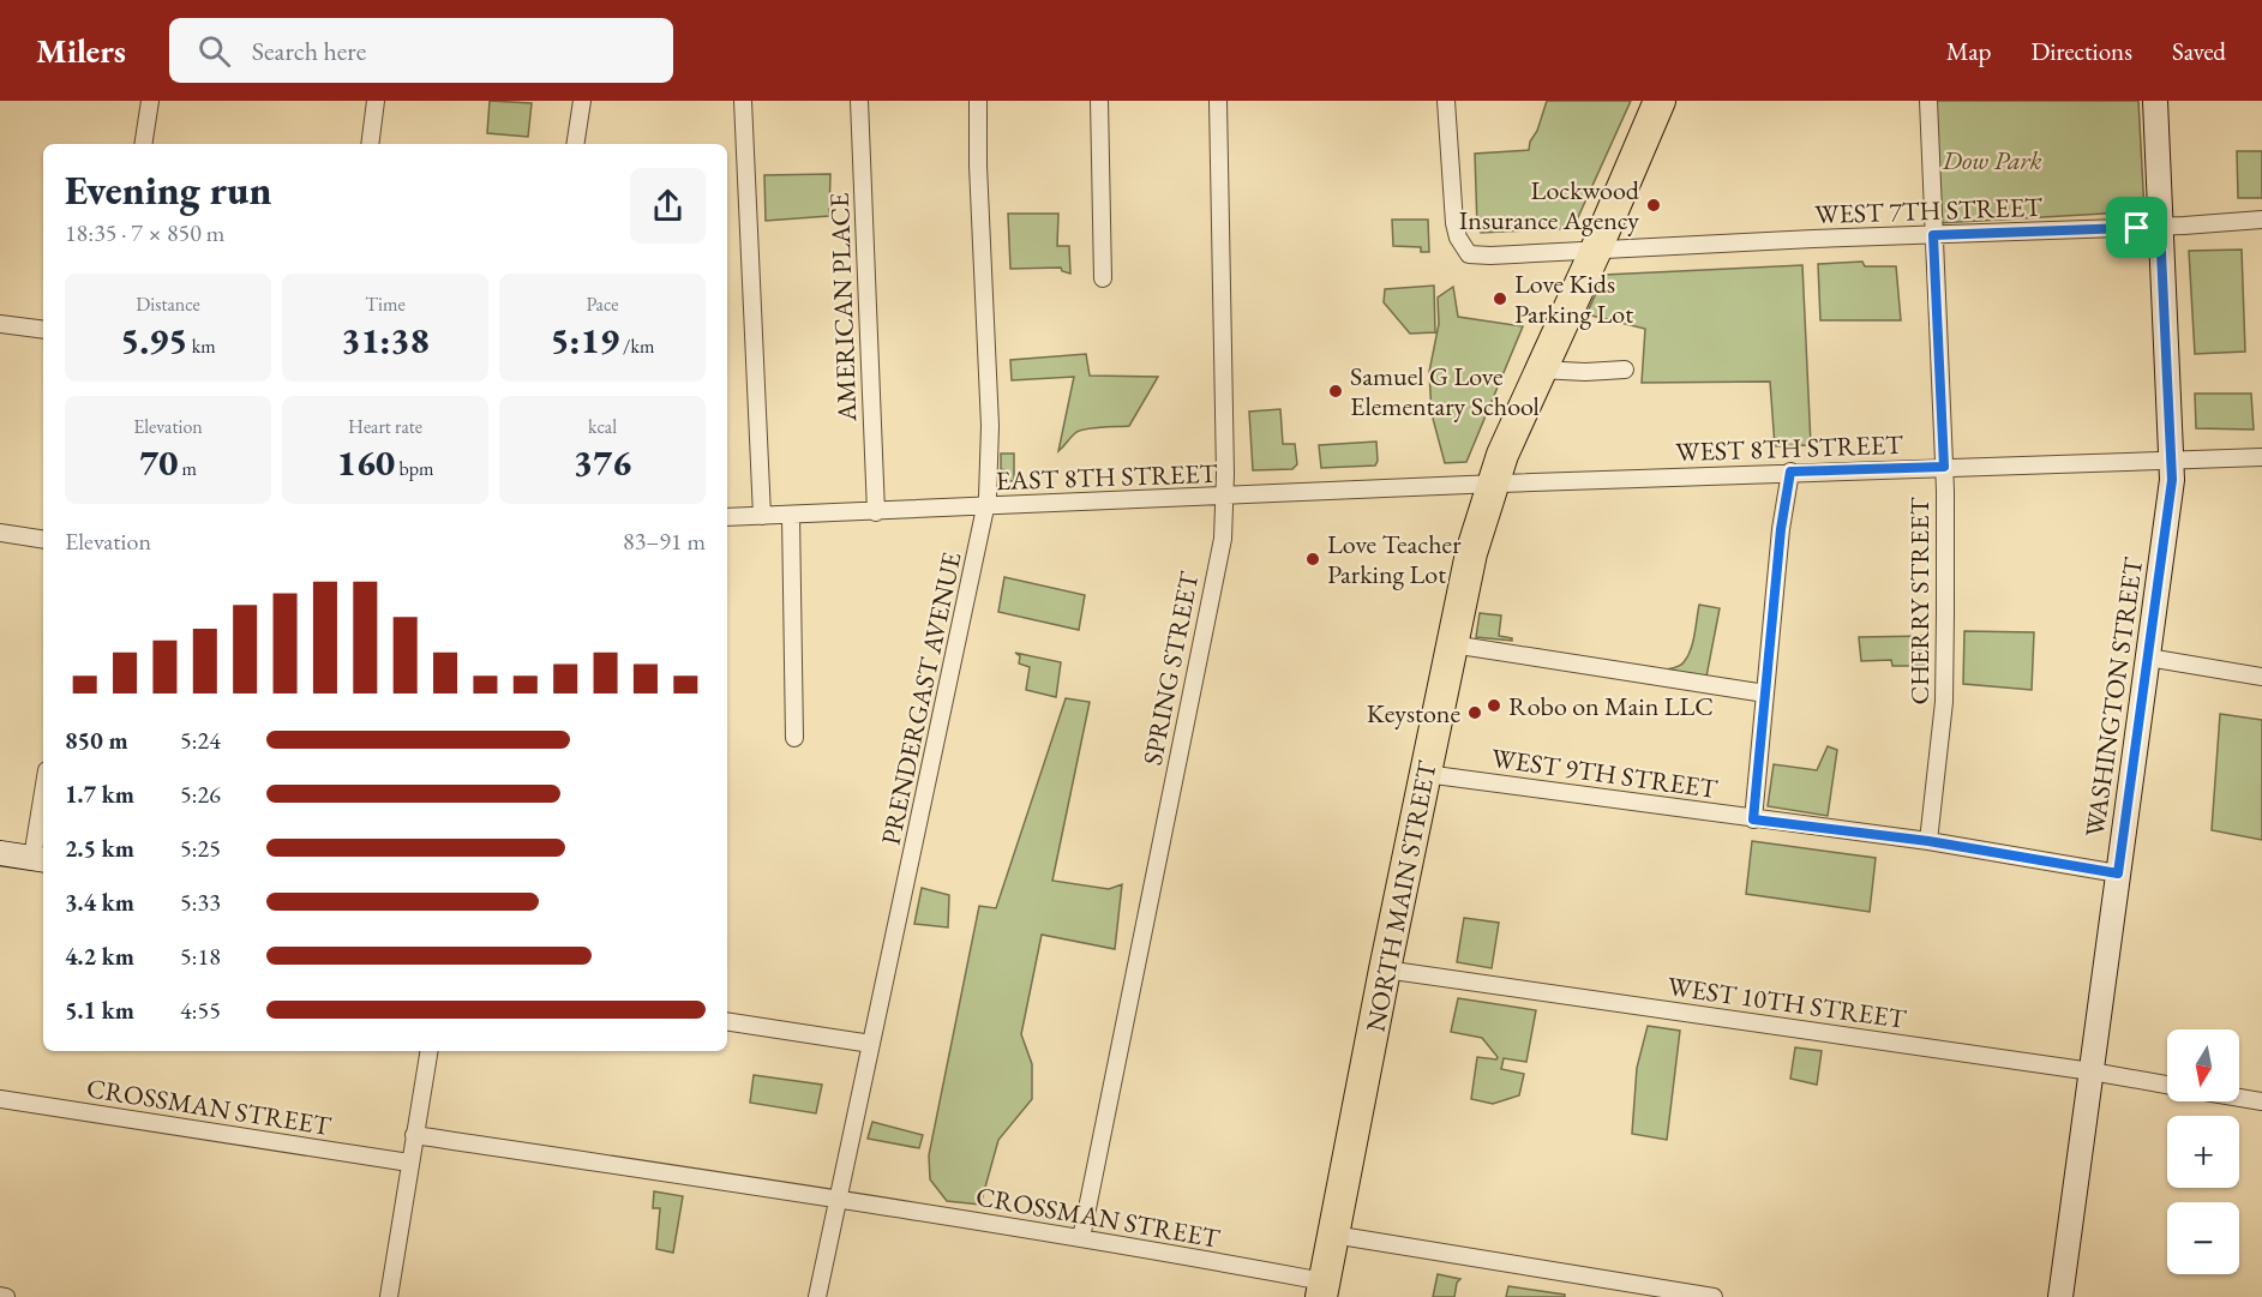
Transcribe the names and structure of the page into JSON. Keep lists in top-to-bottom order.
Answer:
{
  "streets": {
    "highway": ["NORTH MAIN STREET"],
    "main road": ["WASHINGTON STREET"],
    "street": [
      "WEST 7TH STREET",
      "AMERICAN PLACE",
      "WEST 8TH STREET",
      "EAST 8TH STREET",
      "CHERRY STREET",
      "SPRING STREET",
      "PRENDERGAST AVENUE",
      "WEST 9TH STREET",
      "WEST 10TH STREET",
      "CROSSMAN STREET"
    ]
  },
  "crossings": [
    ["WEST 7TH STREET", "CHERRY STREET"],
    ["WEST 7TH STREET", "WASHINGTON STREET"],
    ["WEST 7TH STREET", "NORTH MAIN STREET"],
    ["AMERICAN PLACE", "EAST 8TH STREET"],
    ["WEST 8TH STREET", "EAST 8TH STREET"],
    ["WEST 8TH STREET", "CHERRY STREET"],
    ["WEST 8TH STREET", "WASHINGTON STREET"],
    ["WEST 8TH STREET", "NORTH MAIN STREET"],
    ["EAST 8TH STREET", "SPRING STREET"],
    ["EAST 8TH STREET", "PRENDERGAST AVENUE"],
    ["EAST 8TH STREET", "NORTH MAIN STREET"],
    ["CHERRY STREET", "WEST 9TH STREET"],
    ["SPRING STREET", "CROSSMAN STREET"],
    ["WASHINGTON STREET", "WEST 9TH STREET"],
    ["WASHINGTON STREET", "WEST 10TH STREET"],
    ["PRENDERGAST AVENUE", "CROSSMAN STREET"],
    ["WEST 9TH STREET", "NORTH MAIN STREET"],
    ["NORTH MAIN STREET", "WEST 10TH STREET"],
    ["NORTH MAIN STREET", "CROSSMAN STREET"]
  ],
  "parks": ["Dow Park"],
  "places": [
    "Lockwood Insurance Agency",
    "Love Kids Parking Lot",
    "Samuel G Love Elementary School",
    "Love Teacher Parking Lot",
    "Robo on Main LLC",
    "Keystone"
  ],
  "north": "bottom",
  "page": {
    "header": "Milers",
    "search": "Search here",
    "nav": ["Map", "Directions", "Saved"],
    "heading": ["Evening run", "18:35 · 7 × 850 m"],
    "stats": [
      ["Distance", "5.95 km"],
      ["Time", "31:38"],
      ["Pace", "5:19 /km"],
      ["Elevation", "70 m"],
      ["Heart rate", "160 bpm"],
      ["kcal", "376"]
    ],
    "chart": ["Elevation", "83–91 m"],
    "list": [
      {
        "name": "850 m",
        "note": "5:24"
      },
      {
        "name": "1.7 km",
        "note": "5:26"
      },
      {
        "name": "2.5 km",
        "note": "5:25"
      },
      {
        "name": "3.4 km",
        "note": "5:33"
      },
      {
        "name": "4.2 km",
        "note": "5:18"
      },
      {
        "name": "5.1 km",
        "note": "4:55"
      }
    ],
    "map_buttons": ["+", "−"]
  }
}
